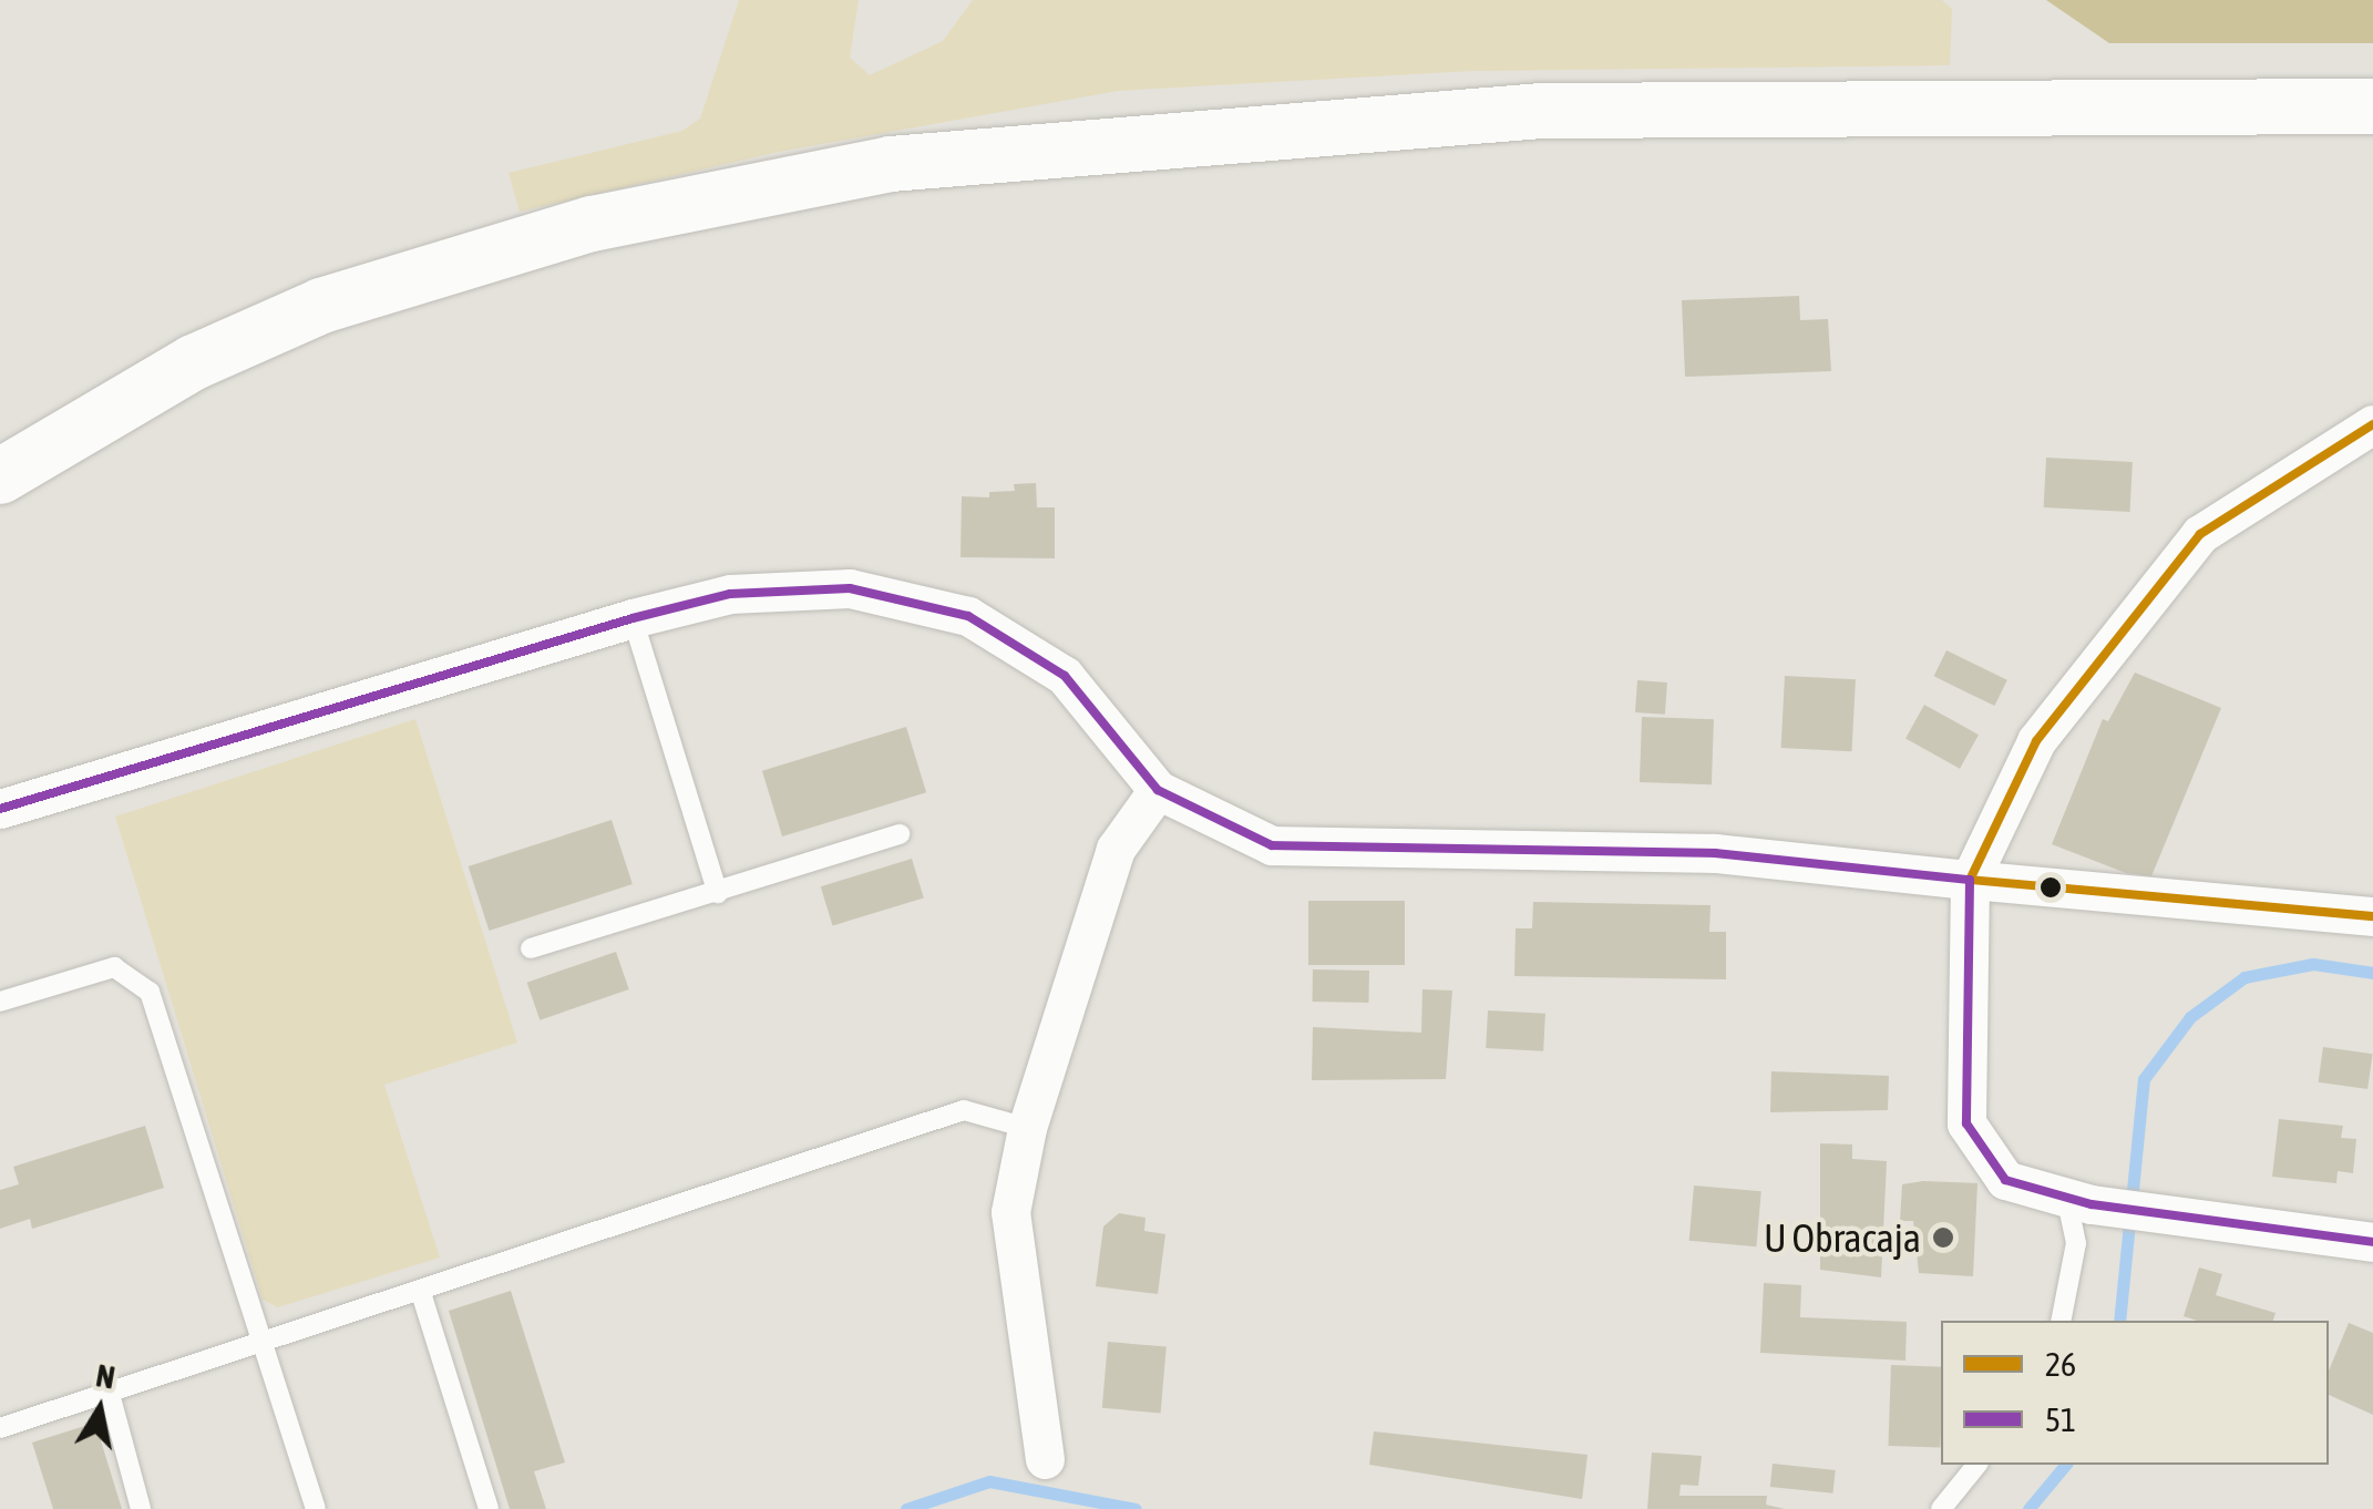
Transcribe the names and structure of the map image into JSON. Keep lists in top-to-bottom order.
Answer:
{
  "places": ["U Obracaja"],
  "lines": ["transit line 26", "transit line 51"],
  "legend": ["26", "51"],
  "north": "top"
}
